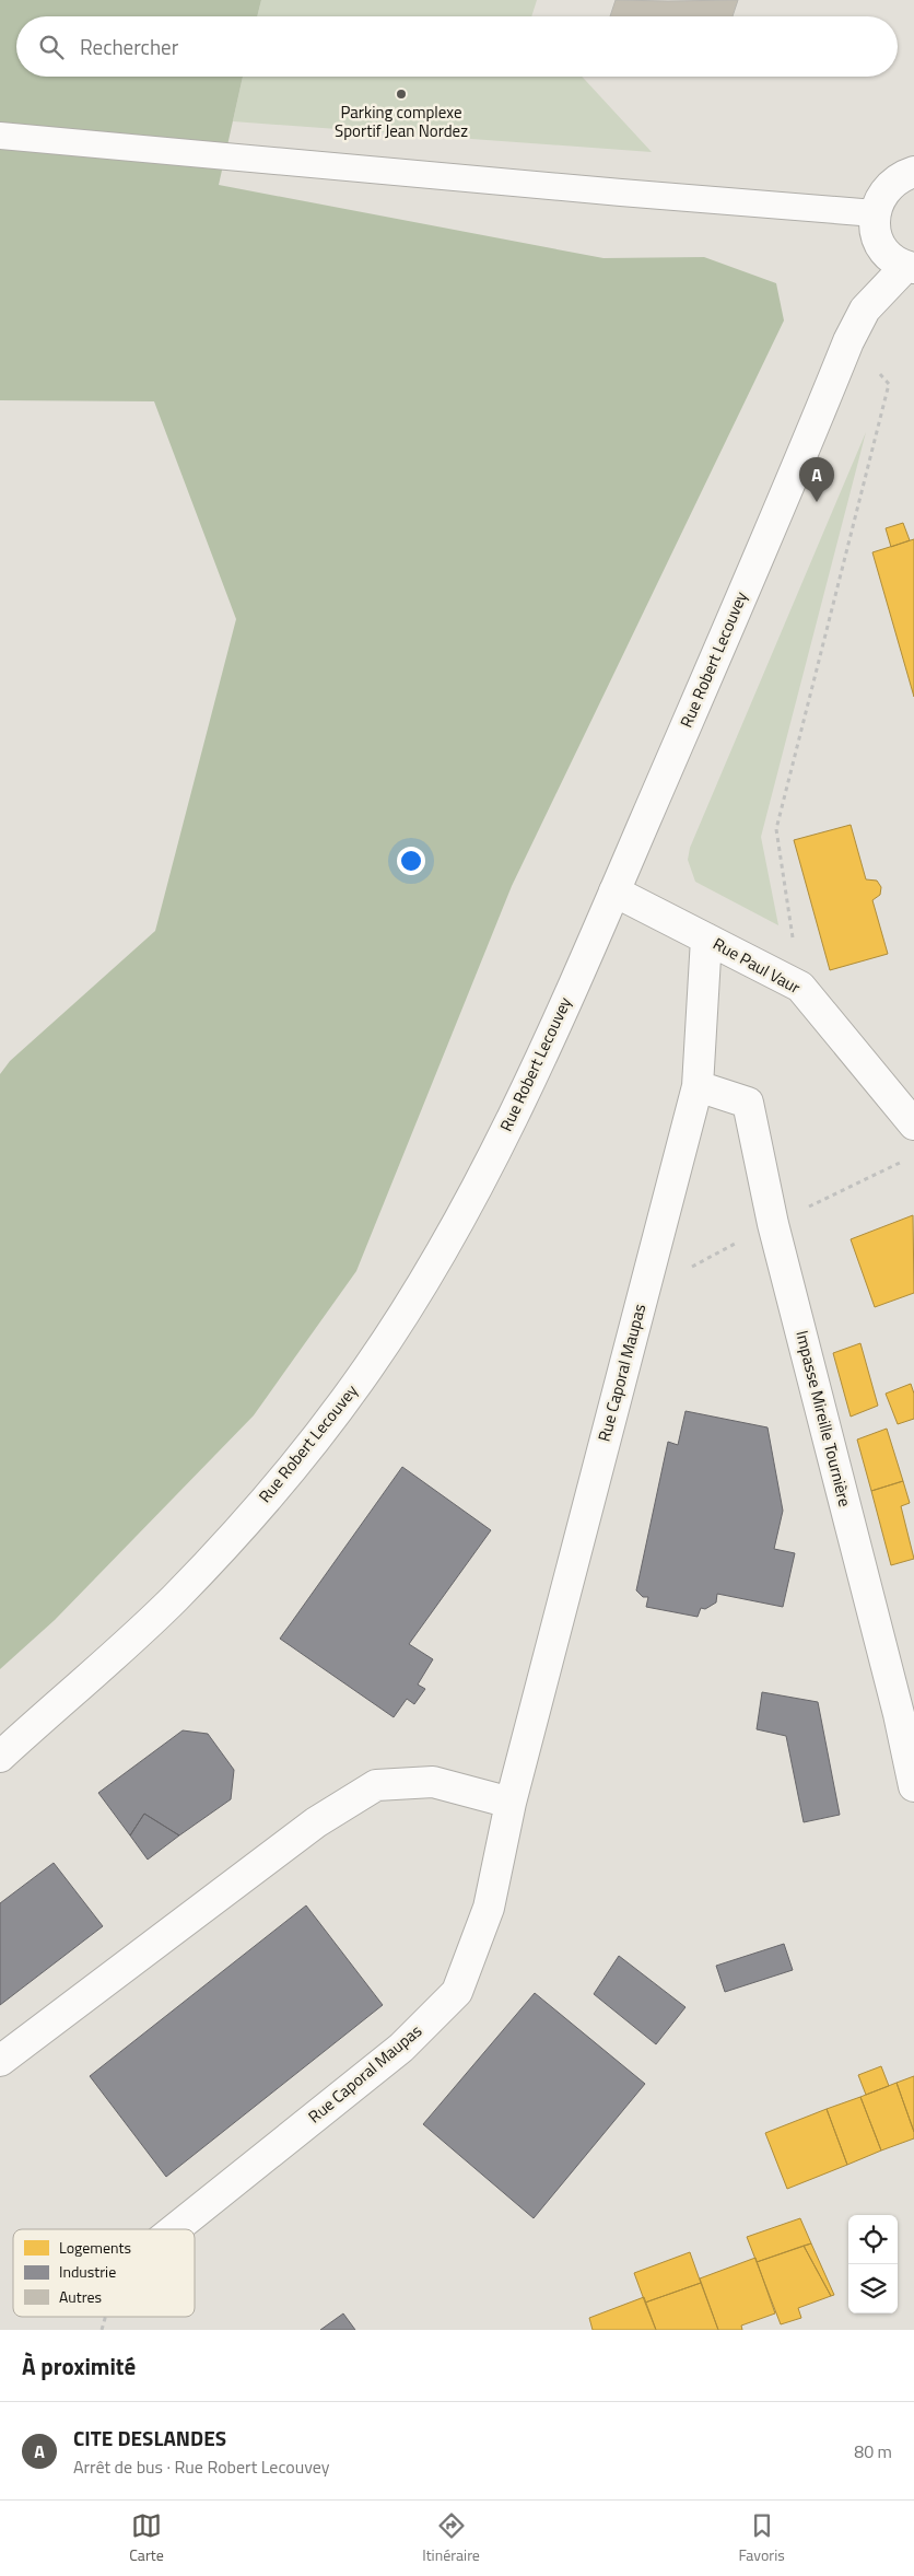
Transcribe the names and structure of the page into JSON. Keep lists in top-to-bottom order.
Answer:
{
  "streets": {
    "street": [
      "Rue Robert Lecouvey",
      "Rue Paul Vaur",
      "Rue Caporal Maupas",
      "Impasse Mireille Tournière"
    ]
  },
  "crossings": [
    ["Rue Robert Lecouvey", "Rue Paul Vaur"],
    ["Rue Paul Vaur", "Rue Caporal Maupas"],
    ["Rue Caporal Maupas", "Impasse Mireille Tournière"]
  ],
  "places": ["Parking complexe Sportif Jean Nordez"],
  "legend": ["Logements", "Industrie", "Autres"],
  "page": {
    "search": "Rechercher",
    "pins": "A",
    "heading": "À proximité",
    "list": [
      {
        "mark": "A",
        "name": "CITE DESLANDES",
        "note": "Arrêt de bus · Rue Robert Lecouvey",
        "value": "80 m"
      }
    ],
    "nav": ["Carte", "Itinéraire", "Favoris"]
  }
}
